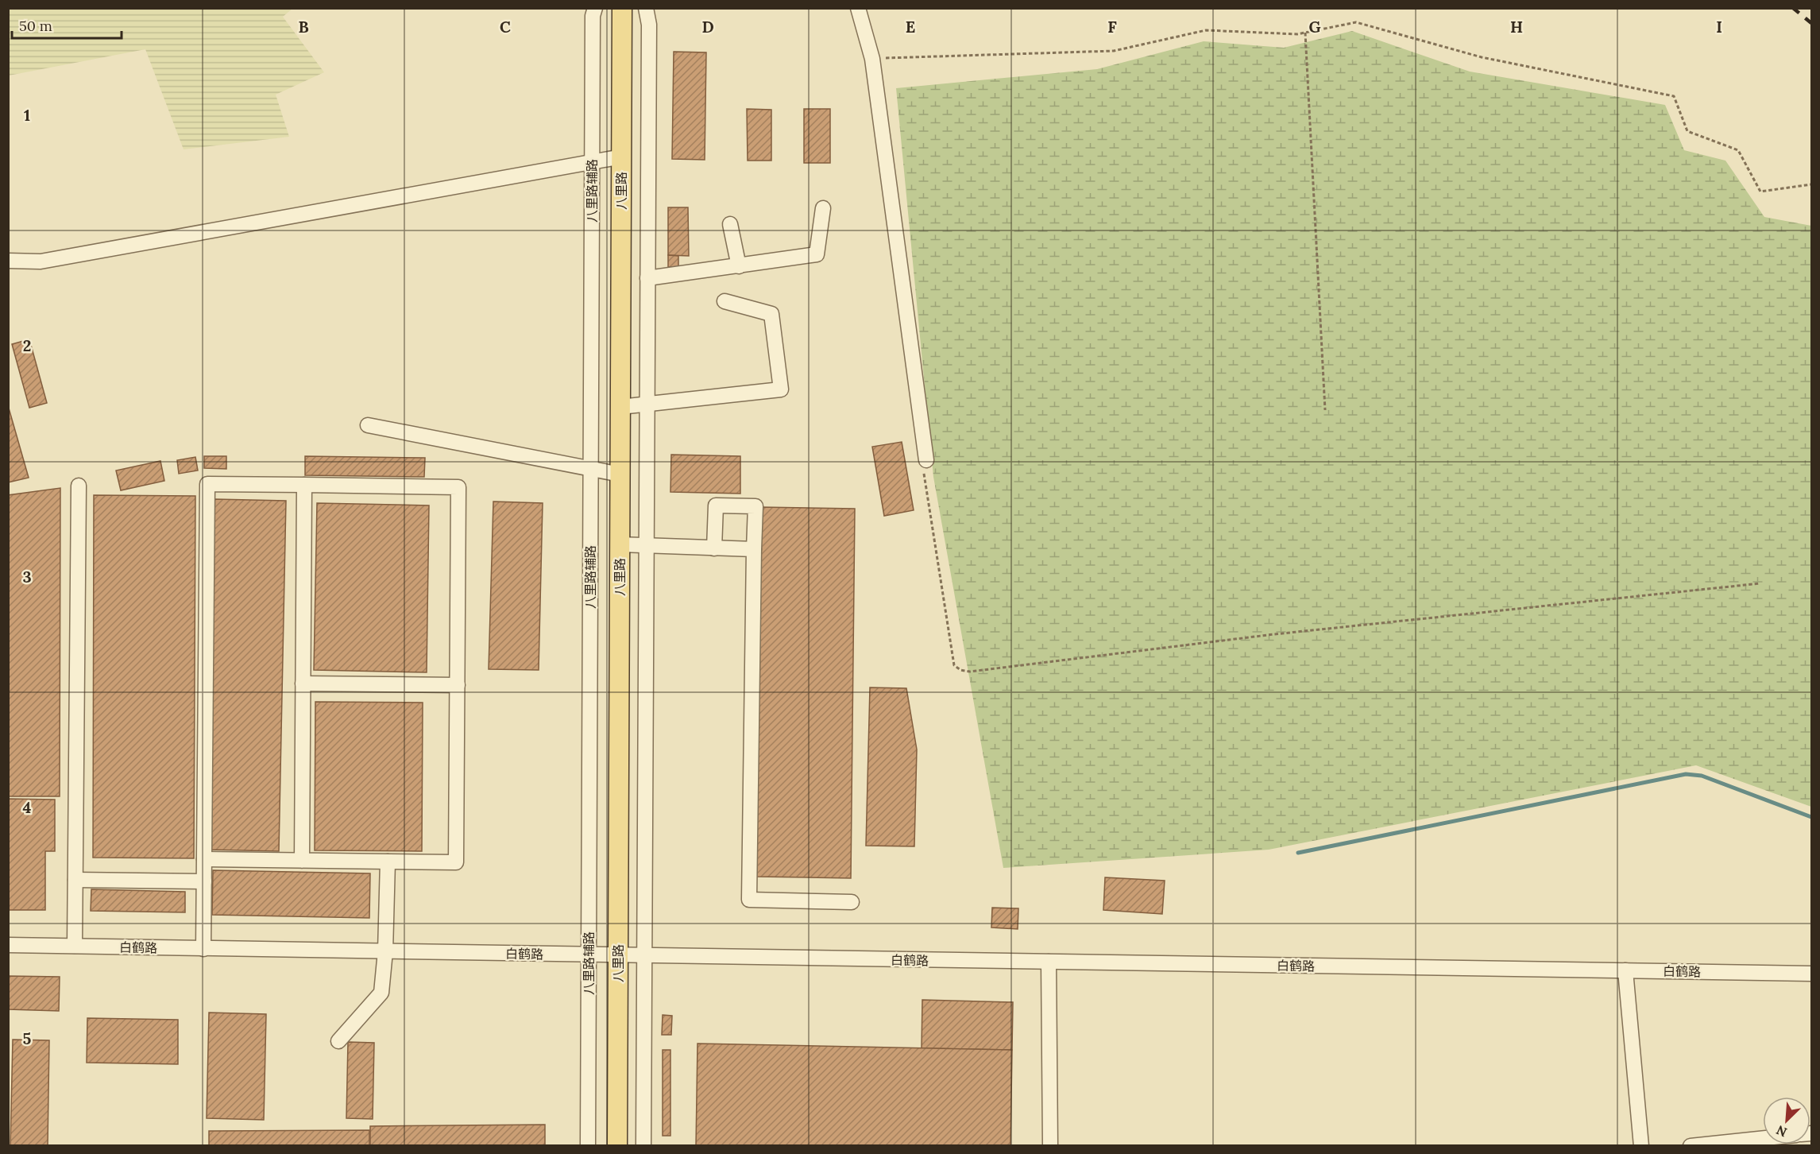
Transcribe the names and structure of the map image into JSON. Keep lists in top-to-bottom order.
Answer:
{
  "streets": {
    "main road": ["八里路"],
    "street": ["八里路辅路", "白鹤路"]
  },
  "crossings": [
    ["八里路辅路", "白鹤路"],
    ["八里路", "白鹤路"]
  ],
  "scale_bar": "50 m",
  "north": "bottom left",
  "grid": {
    "columns": [
      "B",
      "C",
      "D",
      "E",
      "F",
      "G",
      "H",
      "I"
    ],
    "rows": [
      "1",
      "2",
      "3",
      "4",
      "5"
    ]
  }
}
